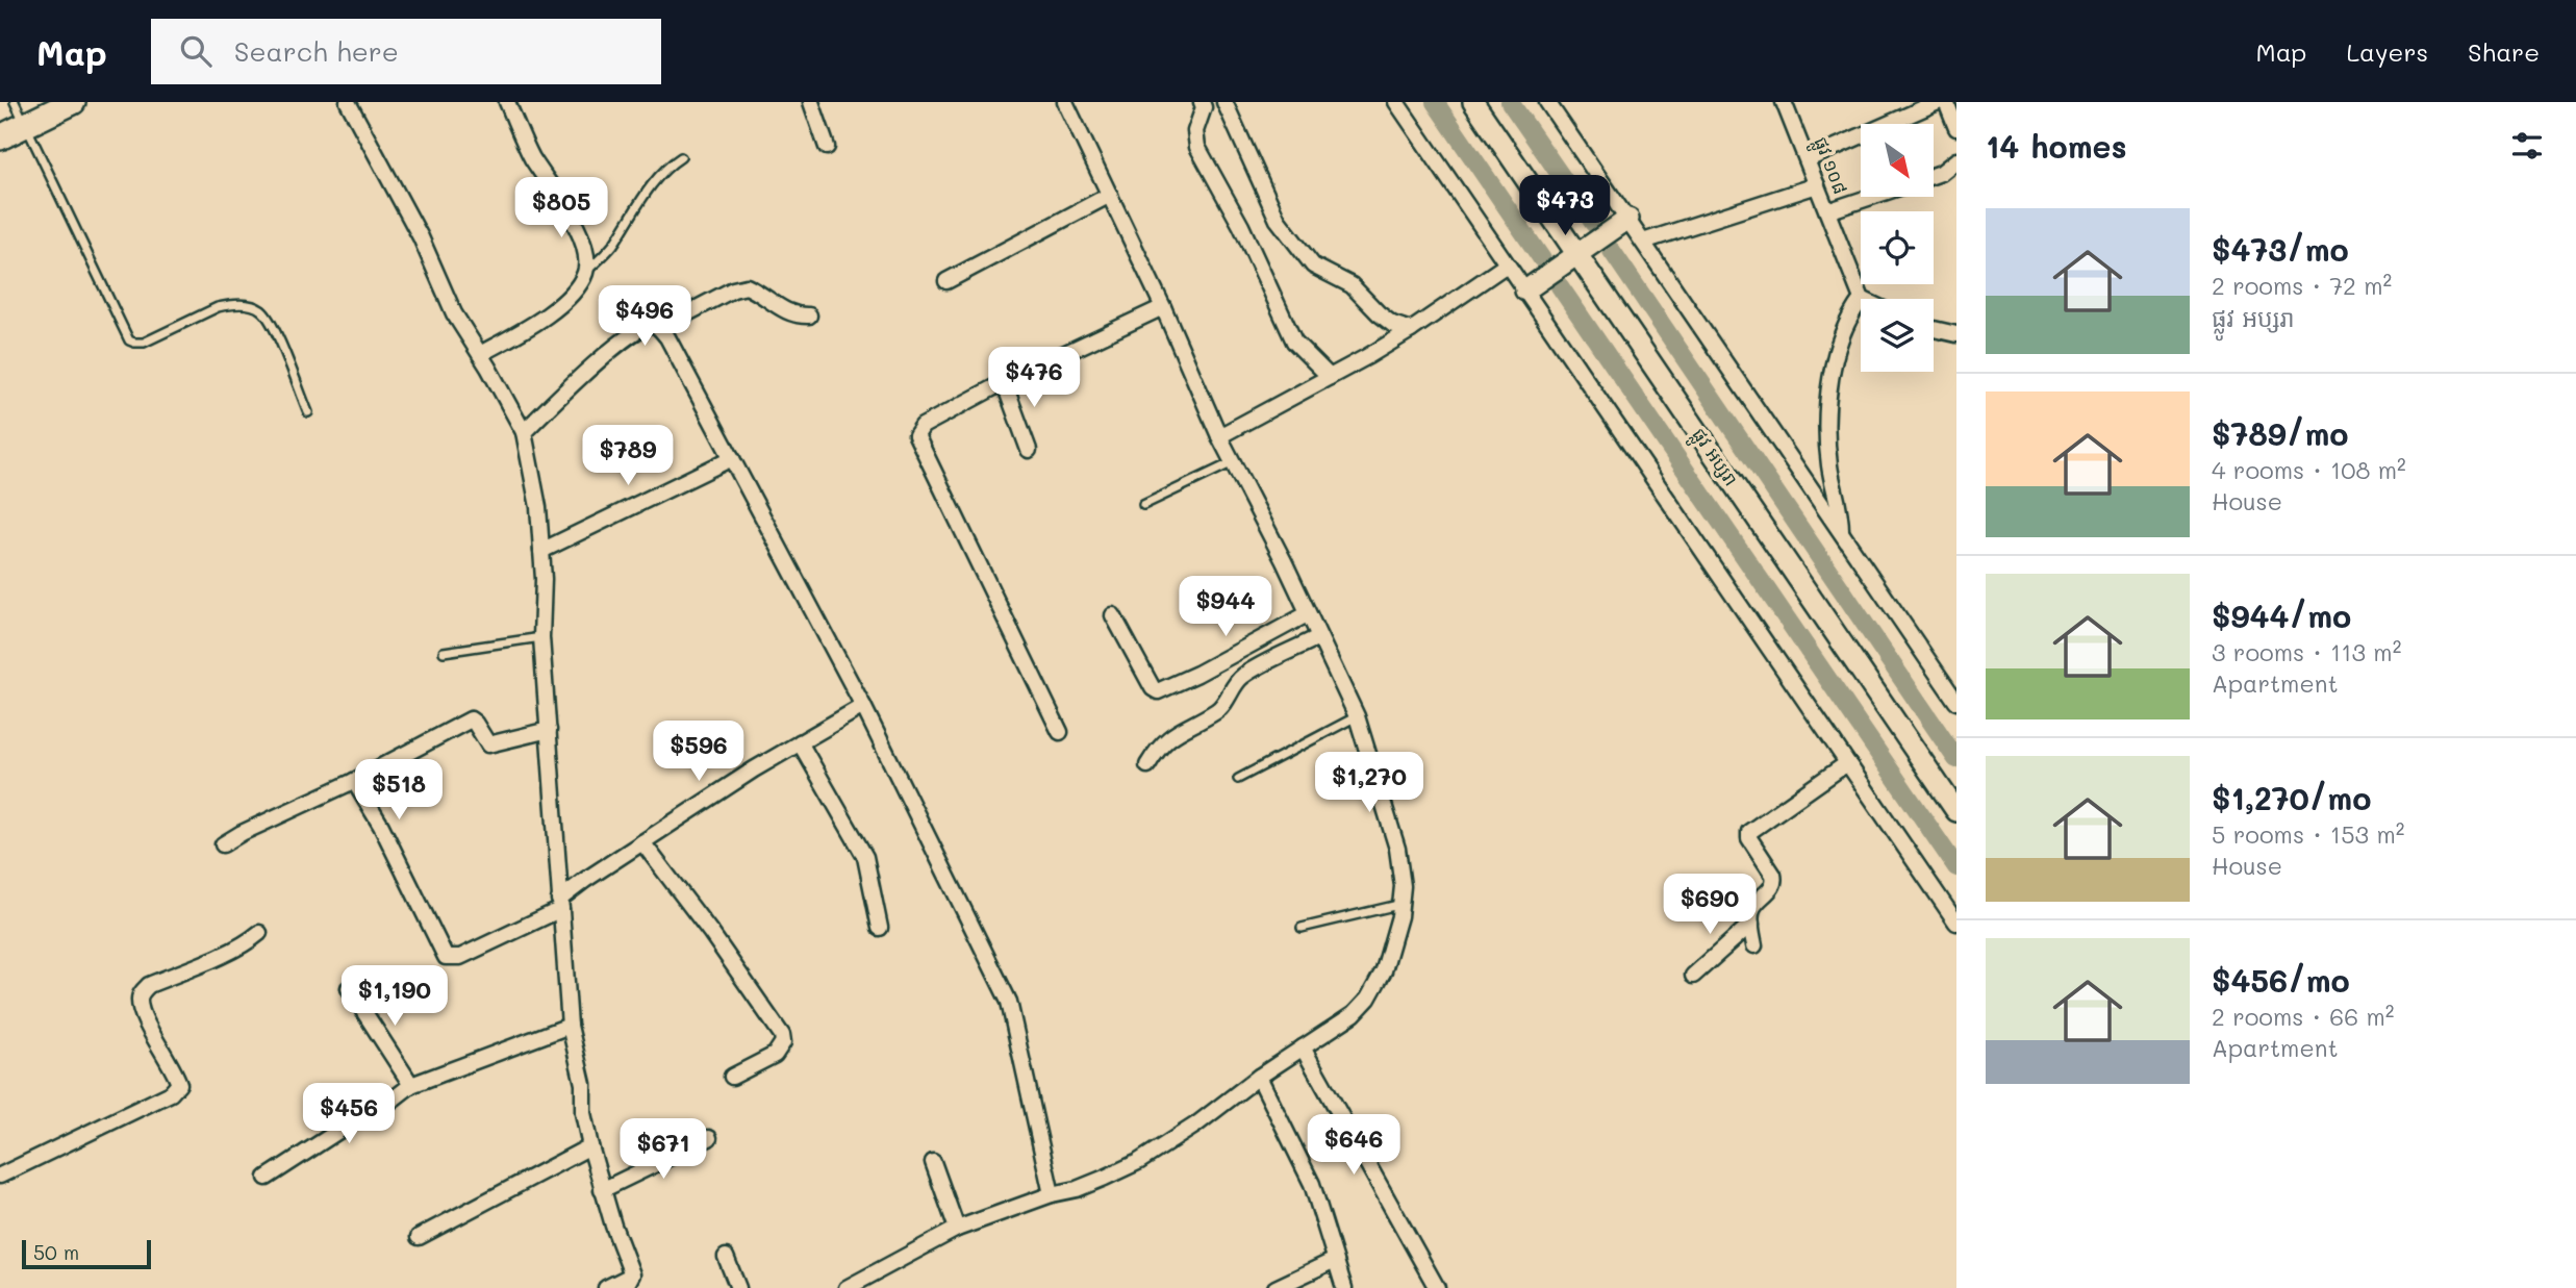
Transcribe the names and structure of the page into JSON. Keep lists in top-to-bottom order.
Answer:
{
  "streets": {
    "main road": ["ផ្លូវ អប្សរា"],
    "street": ["ផ្លូវ ១០៨"]
  },
  "scale_bar": "50 m",
  "north": "bottom right",
  "page": {
    "header": "Map",
    "search": "Search here",
    "nav": ["Map", "Layers", "Share"],
    "heading": "14 homes",
    "price": [
      "$473",
      "$805",
      "$496",
      "$476",
      "$789",
      "$944",
      "$596",
      "$1,270",
      "$518",
      "$690",
      "$1,190",
      "$456",
      "$646",
      "$671"
    ],
    "list": [
      {
        "name": "$473/mo",
        "note": "2 rooms · 72 m² · ផ្លូវ អប្សរា"
      },
      {
        "name": "$789/mo",
        "note": "4 rooms · 108 m² · House"
      },
      {
        "name": "$944/mo",
        "note": "3 rooms · 113 m² · Apartment"
      },
      {
        "name": "$1,270/mo",
        "note": "5 rooms · 153 m² · House"
      },
      {
        "name": "$456/mo",
        "note": "2 rooms · 66 m² · Apartment"
      }
    ],
    "scale": "50 m"
  }
}
